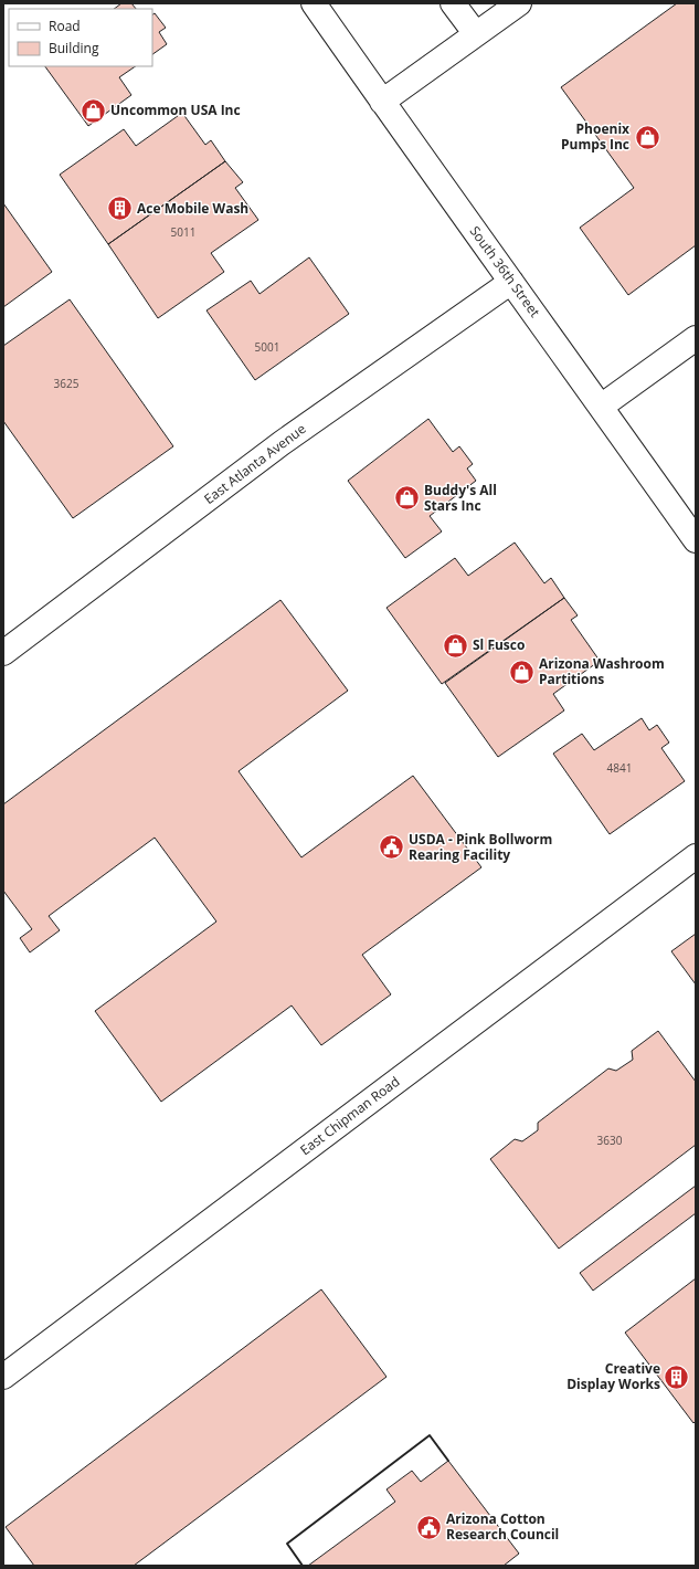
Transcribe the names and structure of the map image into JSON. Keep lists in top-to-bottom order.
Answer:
{
  "streets": {
    "street": ["South 36th Street", "East Atlanta Avenue", "East Chipman Road"]
  },
  "crossings": [
    ["South 36th Street", "East Atlanta Avenue"]
  ],
  "places": {
    "shop": [
      "Uncommon USA Inc",
      "Phoenix Pumps Inc",
      "Buddy's All Stars Inc",
      "Sl Fusco",
      "Arizona Washroom Partitions"
    ],
    "building": ["Ace Mobile Wash", "Creative Display Works"],
    "public building": ["USDA - Pink Bollworm Rearing Facility", "Arizona Cotton Research Council"]
  },
  "house_numbers": [
    "5011",
    "5001",
    "3625",
    "4841",
    "3630"
  ],
  "legend": ["Road", "Building"]
}
